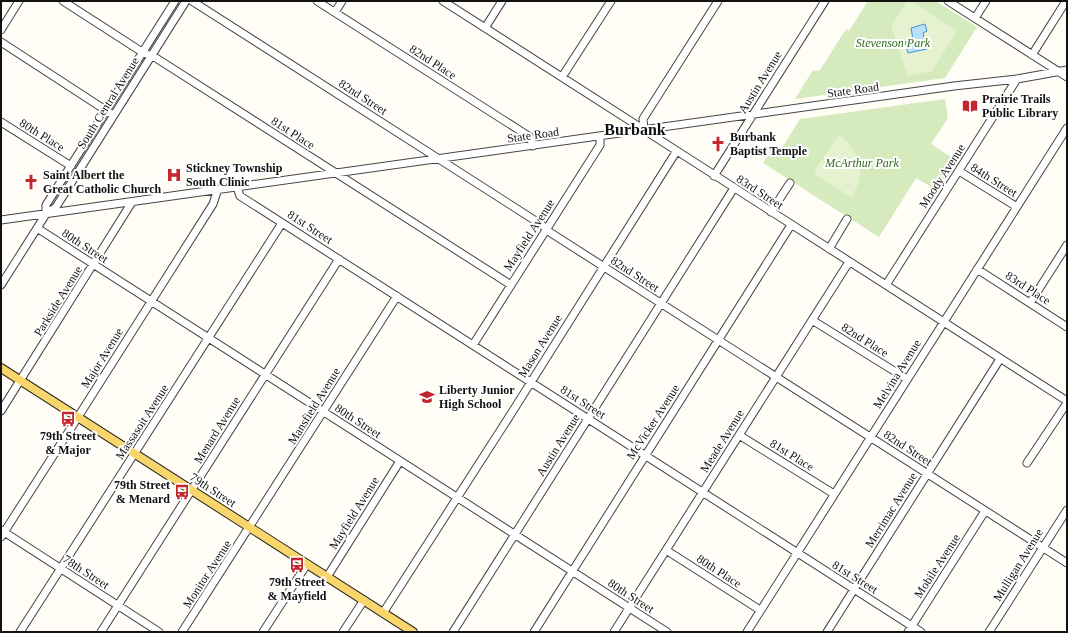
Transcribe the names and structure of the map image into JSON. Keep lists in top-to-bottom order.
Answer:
{
  "streets": {
    "main road": ["79th Street"],
    "street": [
      "82nd Place",
      "Austin Avenue",
      "State Road",
      "82nd Street",
      "South Central Avenue",
      "81st Place",
      "80th Place",
      "Moody Avenue",
      "84th Street",
      "83rd Street",
      "81st Street",
      "Mayfield Avenue",
      "80th Street",
      "83rd Place",
      "Parkside Avenue",
      "Mason Avenue",
      "Major Avenue",
      "Melvina Avenue",
      "Mansfield Avenue",
      "Massasoit Avenue",
      "McVicker Avenue",
      "Menard Avenue",
      "Meade Avenue",
      "Merrimac Avenue",
      "Mulligan Avenue",
      "Mobile Avenue",
      "78th Street",
      "Monitor Avenue"
    ]
  },
  "crossings": [
    ["82nd Place", "State Road"],
    ["82nd Place", "Melvina Avenue"],
    ["82nd Place", "Meade Avenue"],
    ["Austin Avenue", "State Road"],
    ["Austin Avenue", "82nd Street"],
    ["Austin Avenue", "83rd Street"],
    ["Austin Avenue", "81st Street"],
    ["Austin Avenue", "80th Street"],
    ["State Road", "82nd Street"],
    ["State Road", "South Central Avenue"],
    ["State Road", "81st Place"],
    ["State Road", "Moody Avenue"],
    ["State Road", "83rd Street"],
    ["State Road", "81st Street"],
    ["State Road", "Mayfield Avenue"],
    ["State Road", "Parkside Avenue"],
    ["State Road", "Major Avenue"],
    ["82nd Street", "Mayfield Avenue"],
    ["82nd Street", "Mason Avenue"],
    ["82nd Street", "Melvina Avenue"],
    ["82nd Street", "McVicker Avenue"],
    ["82nd Street", "Meade Avenue"],
    ["82nd Street", "Merrimac Avenue"],
    ["82nd Street", "Mulligan Avenue"],
    ["82nd Street", "Mobile Avenue"],
    ["South Central Avenue", "81st Place"],
    ["South Central Avenue", "80th Place"],
    ["South Central Avenue", "80th Street"],
    ["81st Place", "Mayfield Avenue"],
    ["81st Place", "Melvina Avenue"],
    ["81st Place", "Meade Avenue"],
    ["80th Place", "Melvina Avenue"],
    ["80th Place", "Meade Avenue"],
    ["Moody Avenue", "84th Street"],
    ["Moody Avenue", "83rd Street"],
    ["84th Street", "Melvina Avenue"],
    ["83rd Street", "Mason Avenue"],
    ["83rd Street", "Melvina Avenue"],
    ["83rd Street", "McVicker Avenue"],
    ["83rd Street", "Meade Avenue"],
    ["83rd Street", "Merrimac Avenue"],
    ["81st Street", "Mayfield Avenue"],
    ["81st Street", "Mason Avenue"],
    ["81st Street", "Melvina Avenue"],
    ["81st Street", "Mansfield Avenue"],
    ["81st Street", "Massasoit Avenue"],
    ["81st Street", "McVicker Avenue"],
    ["81st Street", "Menard Avenue"],
    ["81st Street", "Meade Avenue"],
    ["81st Street", "Merrimac Avenue"],
    ["81st Street", "Mobile Avenue"],
    ["Mayfield Avenue", "80th Street"],
    ["Mayfield Avenue", "79th Street"],
    ["80th Street", "Parkside Avenue"],
    ["80th Street", "Mason Avenue"],
    ["80th Street", "Major Avenue"],
    ["80th Street", "Mansfield Avenue"],
    ["80th Street", "Massasoit Avenue"],
    ["80th Street", "McVicker Avenue"],
    ["80th Street", "Menard Avenue"],
    ["80th Street", "Meade Avenue"],
    ["83rd Place", "Melvina Avenue"],
    ["Parkside Avenue", "79th Street"],
    ["Mason Avenue", "79th Street"],
    ["Major Avenue", "79th Street"],
    ["Major Avenue", "78th Street"],
    ["Mansfield Avenue", "79th Street"],
    ["Mansfield Avenue", "Monitor Avenue"],
    ["Massasoit Avenue", "79th Street"],
    ["Massasoit Avenue", "78th Street"],
    ["Menard Avenue", "79th Street"],
    ["Menard Avenue", "78th Street"],
    ["79th Street", "Monitor Avenue"]
  ],
  "districts": ["Burbank"],
  "parks": ["Stevenson Park", "McArthur Park"],
  "places": {
    "library": ["Prairie Trails Public Library"],
    "church": ["Burbank Baptist Temple", "Saint Albert the Great Catholic Church"],
    "hospital": ["Stickney Township South Clinic"],
    "school or university": ["Liberty Junior High School"],
    "bus stop": ["79th Street & Major", "79th Street & Menard", "79th Street & Mayfield"]
  }
}
